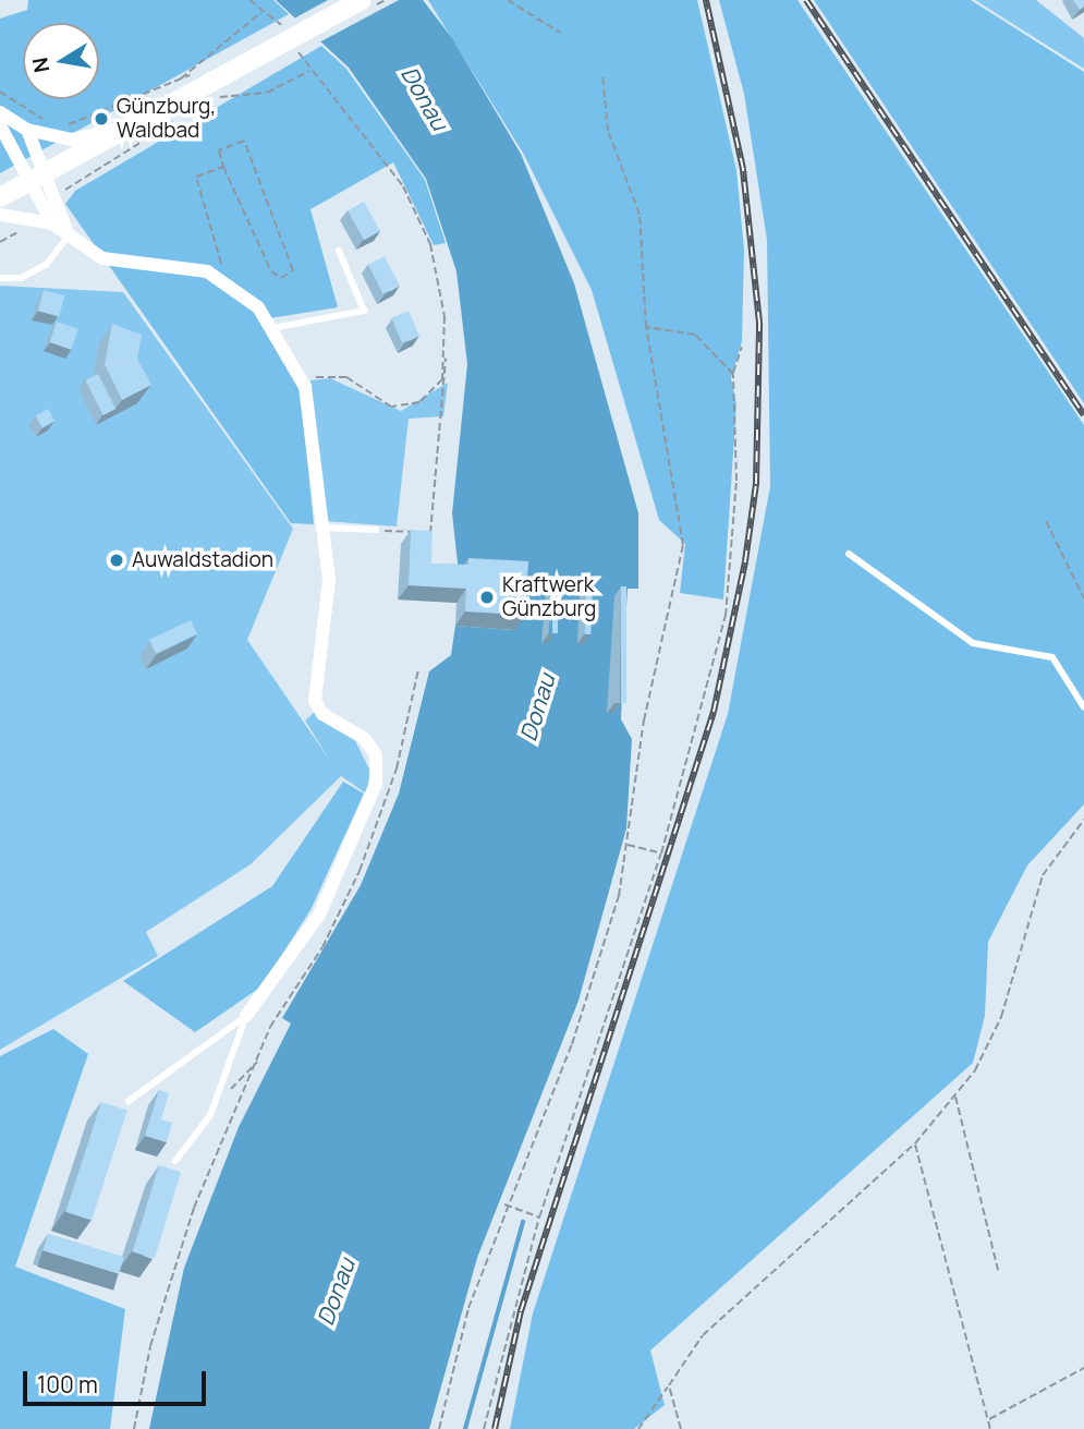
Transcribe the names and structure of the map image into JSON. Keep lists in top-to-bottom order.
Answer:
{
  "water": ["Donau"],
  "places": ["Günzburg, Waldbad", "Auwaldstadion", "Kraftwerk Günzburg"],
  "scale_bar": "100 m",
  "north": "left"
}
